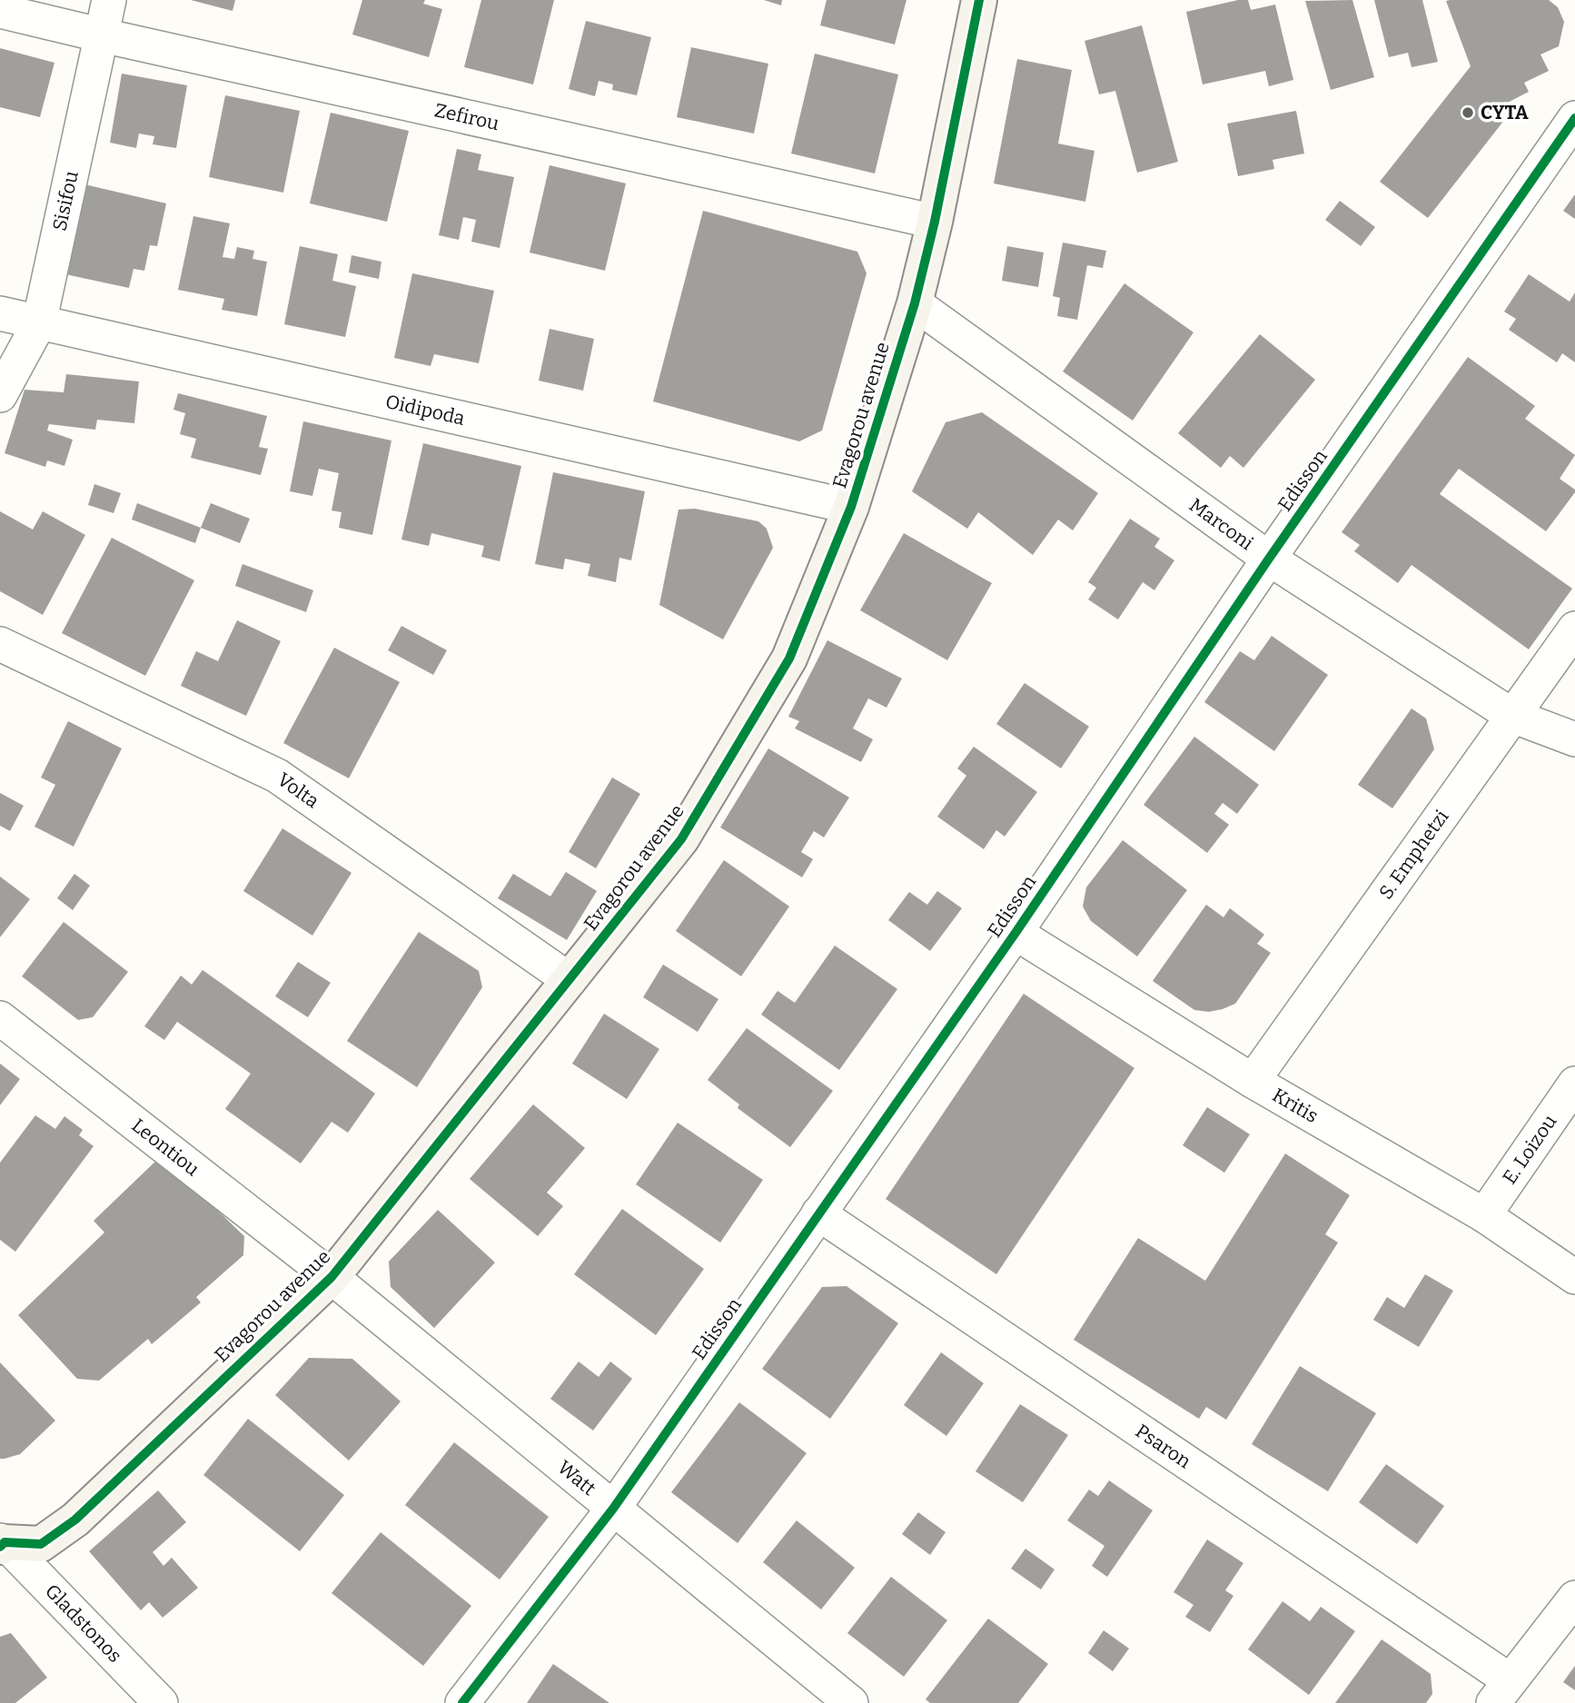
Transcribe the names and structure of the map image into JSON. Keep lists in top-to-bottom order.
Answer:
{
  "streets": {
    "street": [
      "Zefirou",
      "Sisifou",
      "Oidipoda",
      "Evagorou avenue",
      "Edisson",
      "Marconi",
      "Volta",
      "S. Emphetzi",
      "Kritis",
      "Leontiou",
      "E. Loizou",
      "Psaron",
      "Watt",
      "Gladstonos"
    ]
  },
  "crossings": [
    ["Zefirou", "Sisifou"],
    ["Zefirou", "Evagorou avenue"],
    ["Sisifou", "Oidipoda"],
    ["Oidipoda", "Evagorou avenue"],
    ["Evagorou avenue", "Marconi"],
    ["Evagorou avenue", "Volta"],
    ["Evagorou avenue", "Leontiou"],
    ["Evagorou avenue", "Watt"],
    ["Evagorou avenue", "Gladstonos"],
    ["Edisson", "Marconi"],
    ["Edisson", "Kritis"],
    ["Edisson", "Psaron"],
    ["Edisson", "Watt"],
    ["Marconi", "S. Emphetzi"],
    ["S. Emphetzi", "Kritis"],
    ["Kritis", "E. Loizou"],
    ["Leontiou", "Watt"]
  ],
  "places": ["CYTA"]
}
